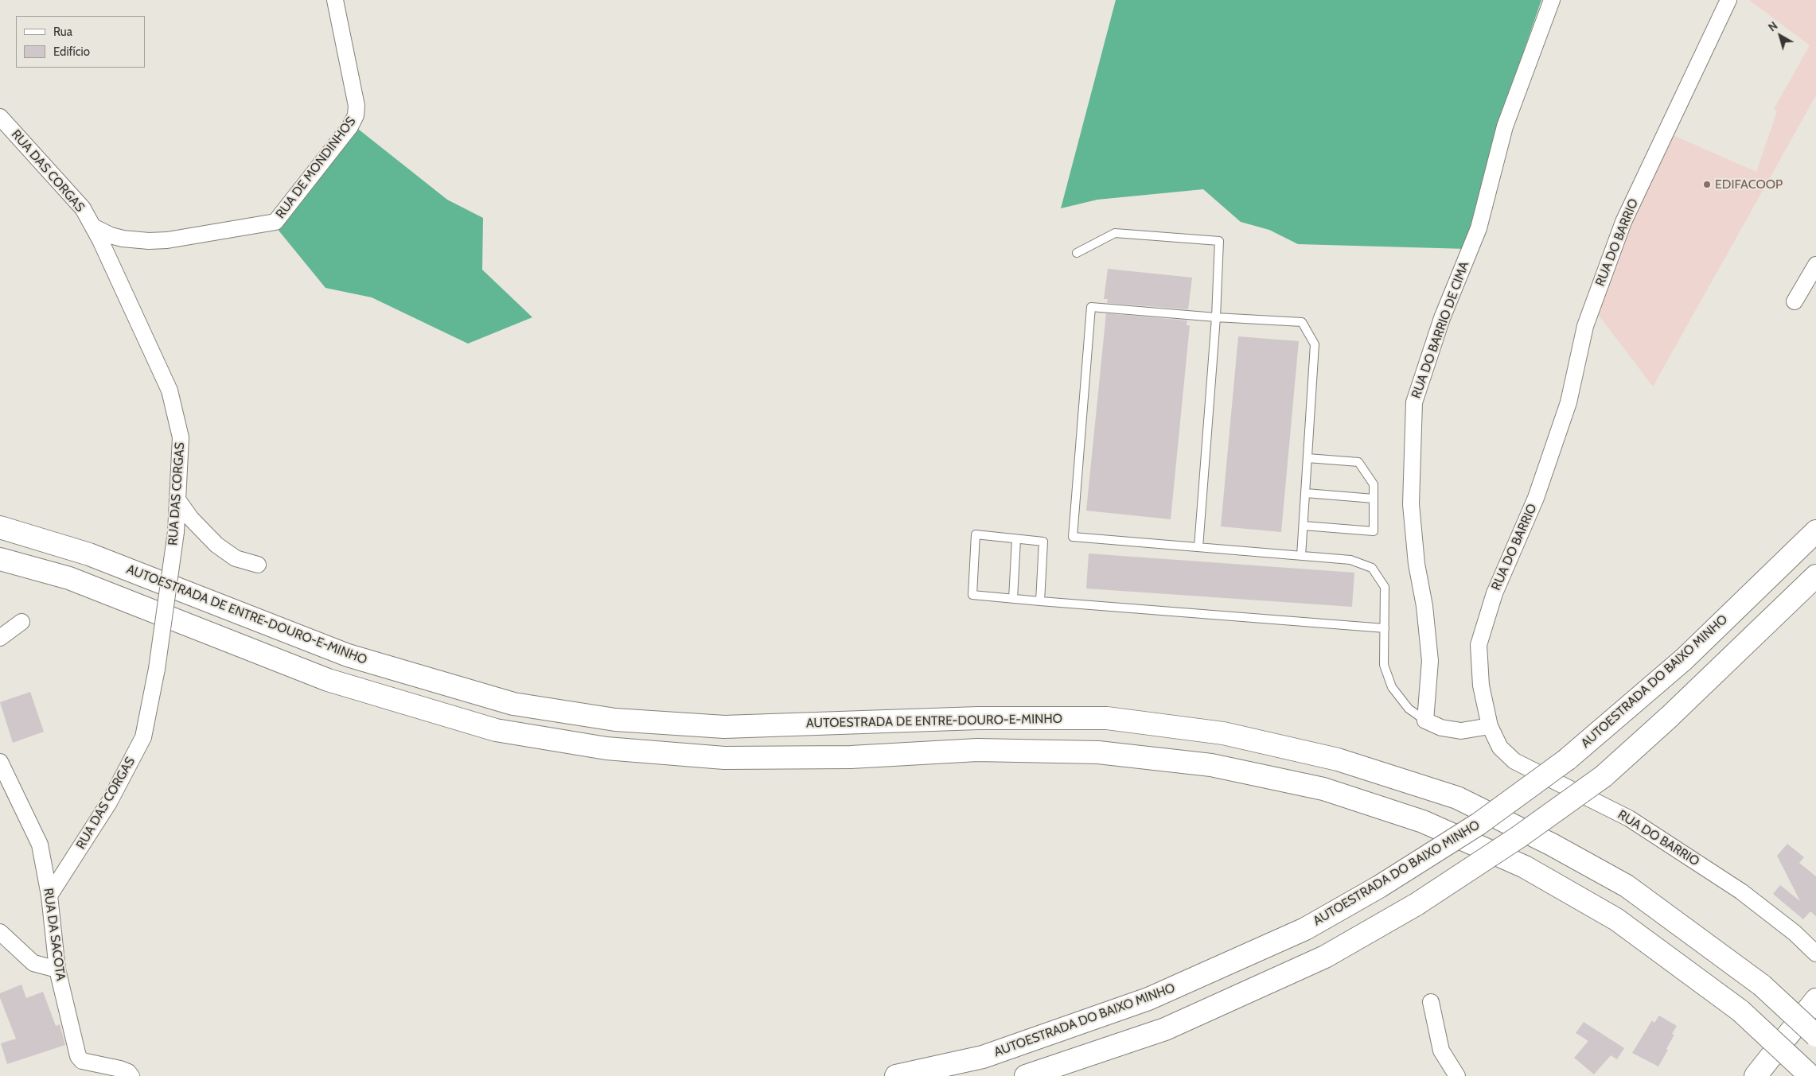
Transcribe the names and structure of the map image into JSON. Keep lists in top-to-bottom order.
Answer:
{
  "streets": {
    "main road": ["AUTOESTRADA DE ENTRE-DOURO-E-MINHO", "AUTOESTRADA DO BAIXO MINHO"],
    "street": [
      "RUA DE MONDINHOS",
      "RUA DAS CORGAS",
      "RUA DO BARRIO",
      "RUA DO BARRIO DE CIMA",
      "RUA DA SACOTA"
    ]
  },
  "crossings": [
    ["RUA DE MONDINHOS", "RUA DAS CORGAS"],
    ["RUA DAS CORGAS", "RUA DA SACOTA"]
  ],
  "places": ["EDIFACOOP"],
  "legend": ["Rua", "Edifício"],
  "north": "top left"
}
